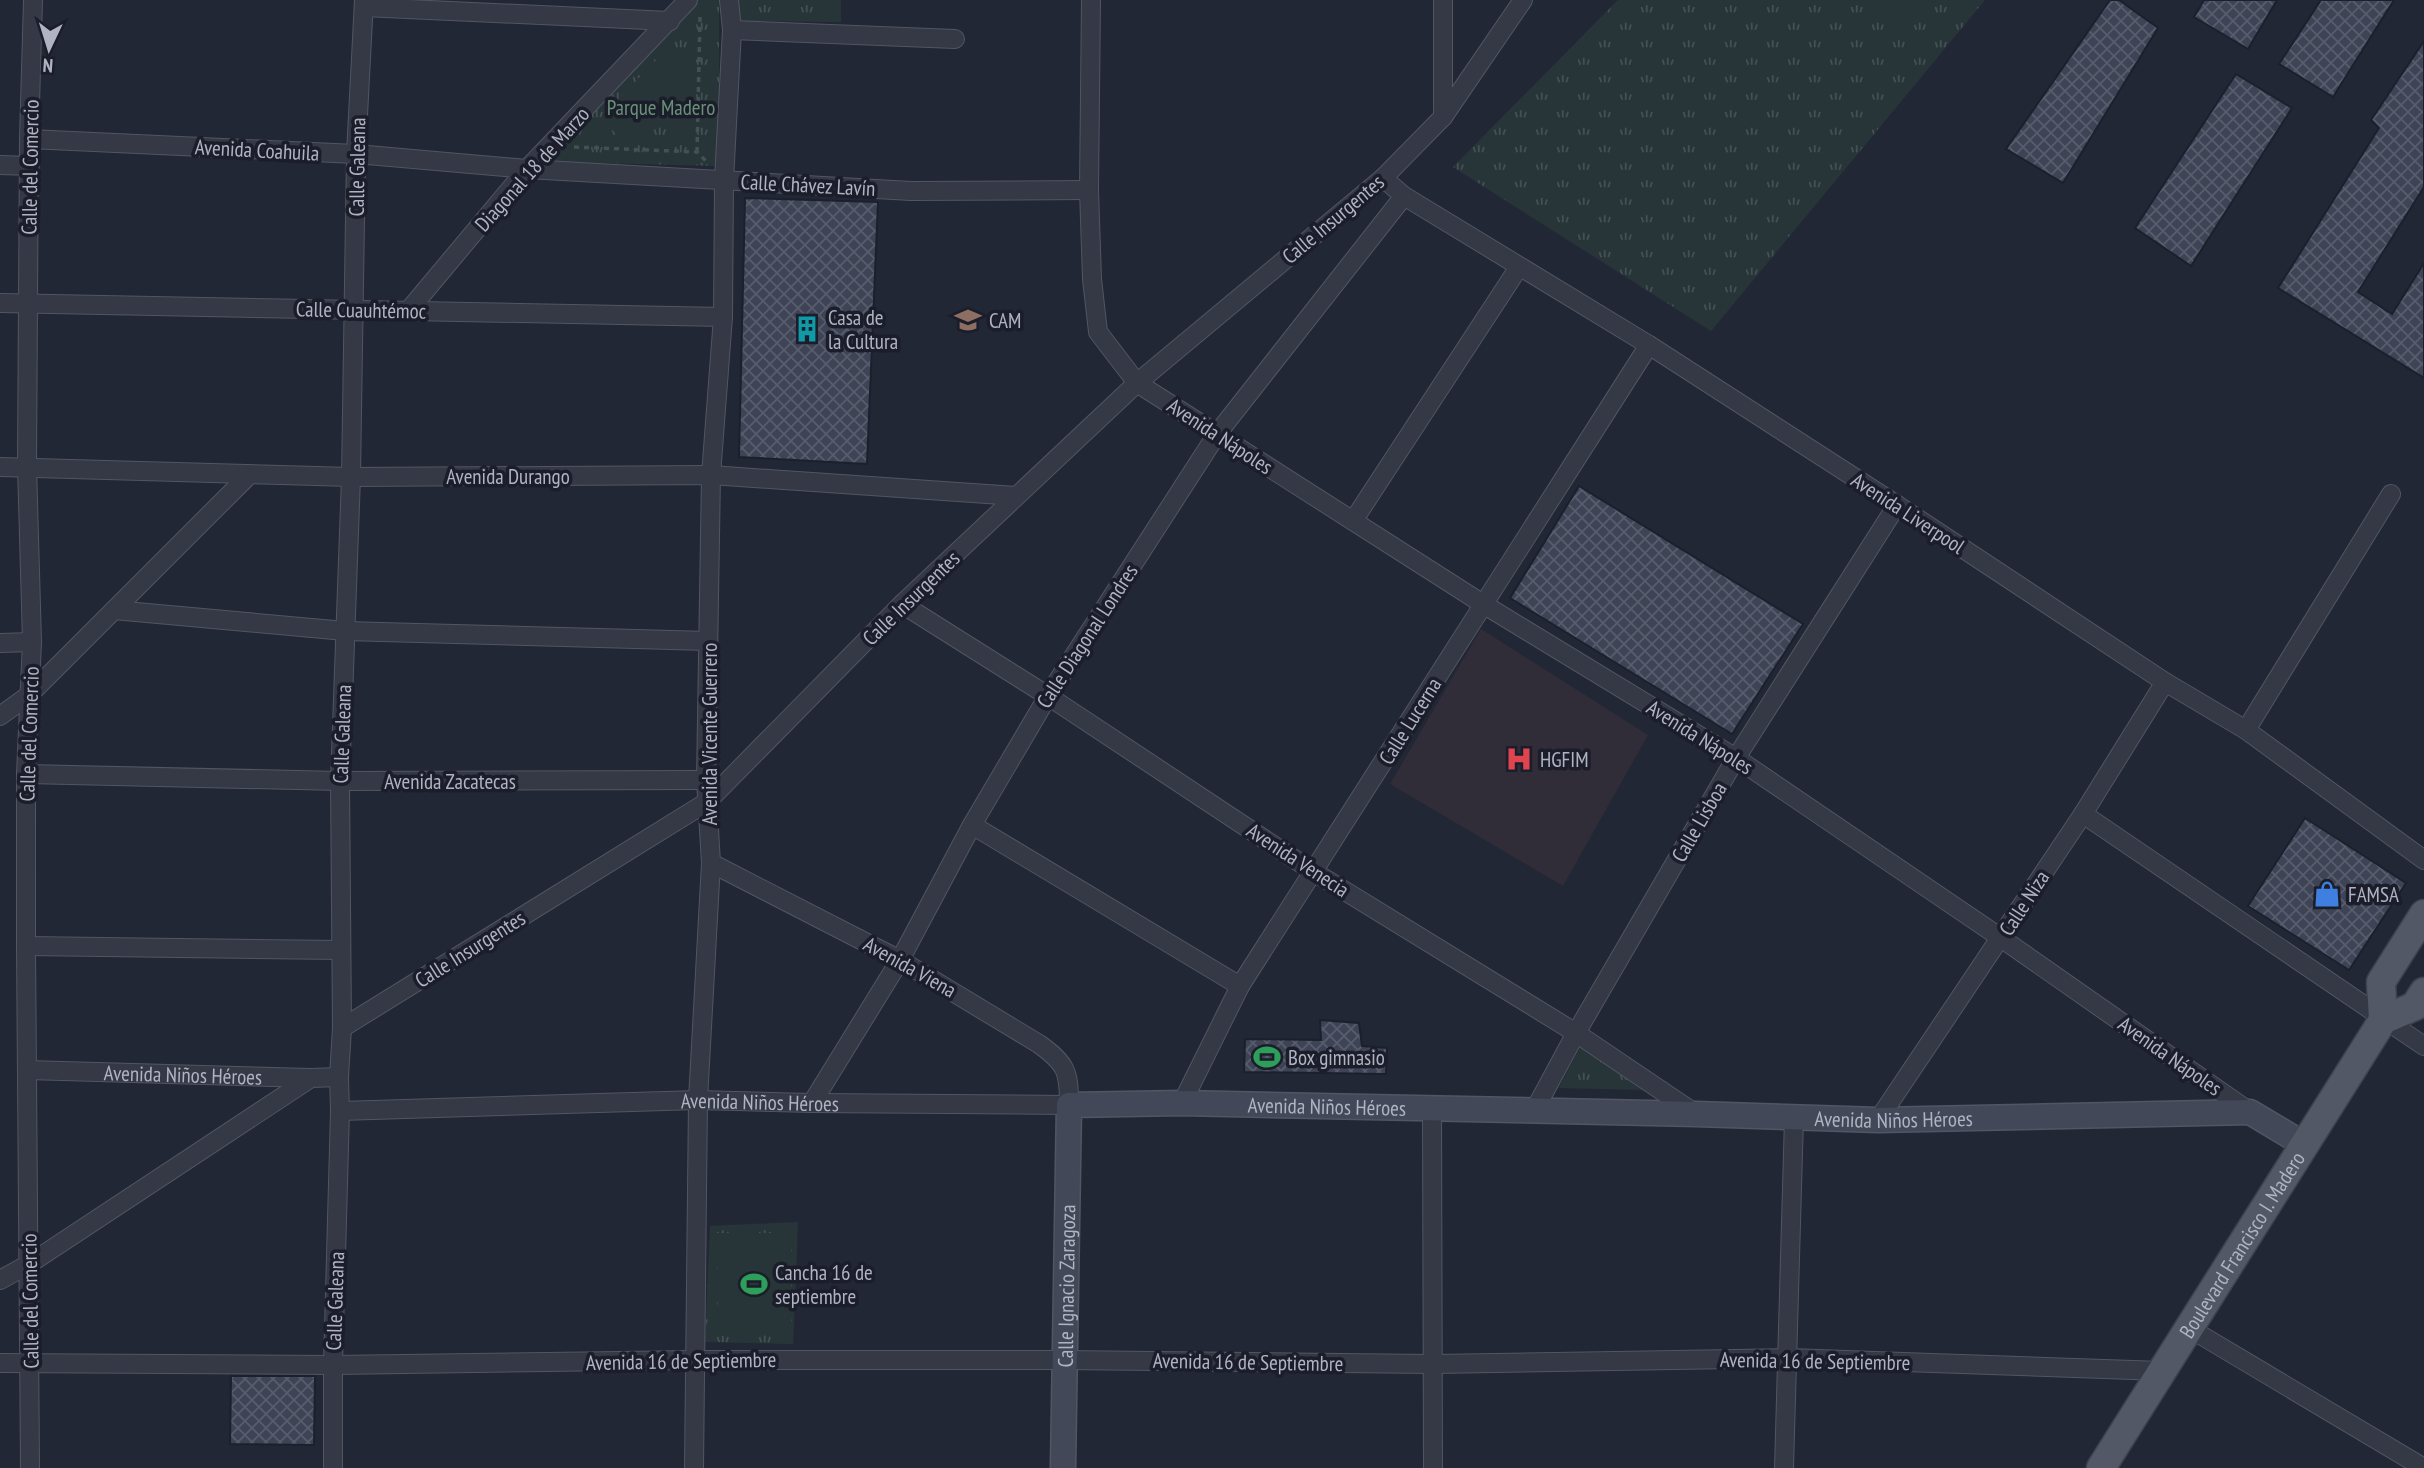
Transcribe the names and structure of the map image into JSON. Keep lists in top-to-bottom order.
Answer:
{
  "streets": {
    "main road": ["Boulevard Francisco I. Madero"],
    "street": [
      "Avenida Coahuila",
      "Calle del Comercio",
      "Calle Galeana",
      "Diagonal 18 de Marzo",
      "Calle Chávez Lavín",
      "Calle Insurgentes",
      "Calle Cuauhtémoc",
      "Avenida Nápoles",
      "Avenida Durango",
      "Avenida Liverpool",
      "Calle Diagonal Londres",
      "Calle Lucerna",
      "Avenida Vicente Guerrero",
      "Avenida Zacatecas",
      "Calle Lisboa",
      "Avenida Venecia",
      "Calle Niza",
      "Avenida Viena",
      "Avenida Niños Héroes",
      "Calle Ignacio Zaragoza",
      "Avenida 16 de Septiembre"
    ]
  },
  "crossings": [
    ["Avenida Coahuila", "Calle del Comercio"],
    ["Avenida Coahuila", "Calle Galeana"],
    ["Avenida Coahuila", "Diagonal 18 de Marzo"],
    ["Avenida Coahuila", "Calle Chávez Lavín"],
    ["Calle del Comercio", "Calle Cuauhtémoc"],
    ["Calle del Comercio", "Avenida Durango"],
    ["Calle del Comercio", "Avenida Zacatecas"],
    ["Calle del Comercio", "Avenida Niños Héroes"],
    ["Calle del Comercio", "Avenida 16 de Septiembre"],
    ["Calle Galeana", "Calle Insurgentes"],
    ["Calle Galeana", "Calle Cuauhtémoc"],
    ["Calle Galeana", "Avenida Durango"],
    ["Calle Galeana", "Avenida Zacatecas"],
    ["Calle Galeana", "Avenida Niños Héroes"],
    ["Calle Galeana", "Avenida 16 de Septiembre"],
    ["Diagonal 18 de Marzo", "Calle Chávez Lavín"],
    ["Diagonal 18 de Marzo", "Calle Cuauhtémoc"],
    ["Calle Chávez Lavín", "Avenida Vicente Guerrero"],
    ["Calle Insurgentes", "Avenida Nápoles"],
    ["Calle Insurgentes", "Avenida Durango"],
    ["Calle Insurgentes", "Avenida Liverpool"],
    ["Calle Insurgentes", "Avenida Vicente Guerrero"],
    ["Calle Insurgentes", "Avenida Venecia"],
    ["Calle Cuauhtémoc", "Avenida Vicente Guerrero"],
    ["Avenida Nápoles", "Calle Diagonal Londres"],
    ["Avenida Nápoles", "Calle Lucerna"],
    ["Avenida Nápoles", "Calle Lisboa"],
    ["Avenida Nápoles", "Calle Niza"],
    ["Avenida Nápoles", "Avenida Niños Héroes"],
    ["Avenida Durango", "Avenida Vicente Guerrero"],
    ["Avenida Liverpool", "Calle Diagonal Londres"],
    ["Avenida Liverpool", "Calle Lucerna"],
    ["Avenida Liverpool", "Calle Lisboa"],
    ["Avenida Liverpool", "Calle Niza"],
    ["Calle Diagonal Londres", "Avenida Venecia"],
    ["Calle Diagonal Londres", "Avenida Viena"],
    ["Calle Diagonal Londres", "Avenida Niños Héroes"],
    ["Calle Lucerna", "Avenida Venecia"],
    ["Calle Lucerna", "Avenida Niños Héroes"],
    ["Avenida Vicente Guerrero", "Avenida Zacatecas"],
    ["Avenida Vicente Guerrero", "Avenida Viena"],
    ["Avenida Vicente Guerrero", "Avenida Niños Héroes"],
    ["Avenida Vicente Guerrero", "Avenida 16 de Septiembre"],
    ["Calle Lisboa", "Avenida Venecia"],
    ["Calle Lisboa", "Avenida Niños Héroes"],
    ["Avenida Venecia", "Avenida Niños Héroes"],
    ["Calle Niza", "Avenida Niños Héroes"],
    ["Avenida Viena", "Avenida Niños Héroes"],
    ["Avenida Viena", "Calle Ignacio Zaragoza"],
    ["Avenida Niños Héroes", "Calle Ignacio Zaragoza"],
    ["Boulevard Francisco I. Madero", "Avenida 16 de Septiembre"],
    ["Calle Ignacio Zaragoza", "Avenida 16 de Septiembre"]
  ],
  "parks": ["Parque Madero"],
  "places": {
    "school or university": ["CAM"],
    "building": ["Casa de la Cultura"],
    "hospital": ["HGFIM"],
    "shop": ["FAMSA"],
    "sports": ["Box gimnasio", "Cancha 16 de septiembre"]
  },
  "north": "bottom"
}
